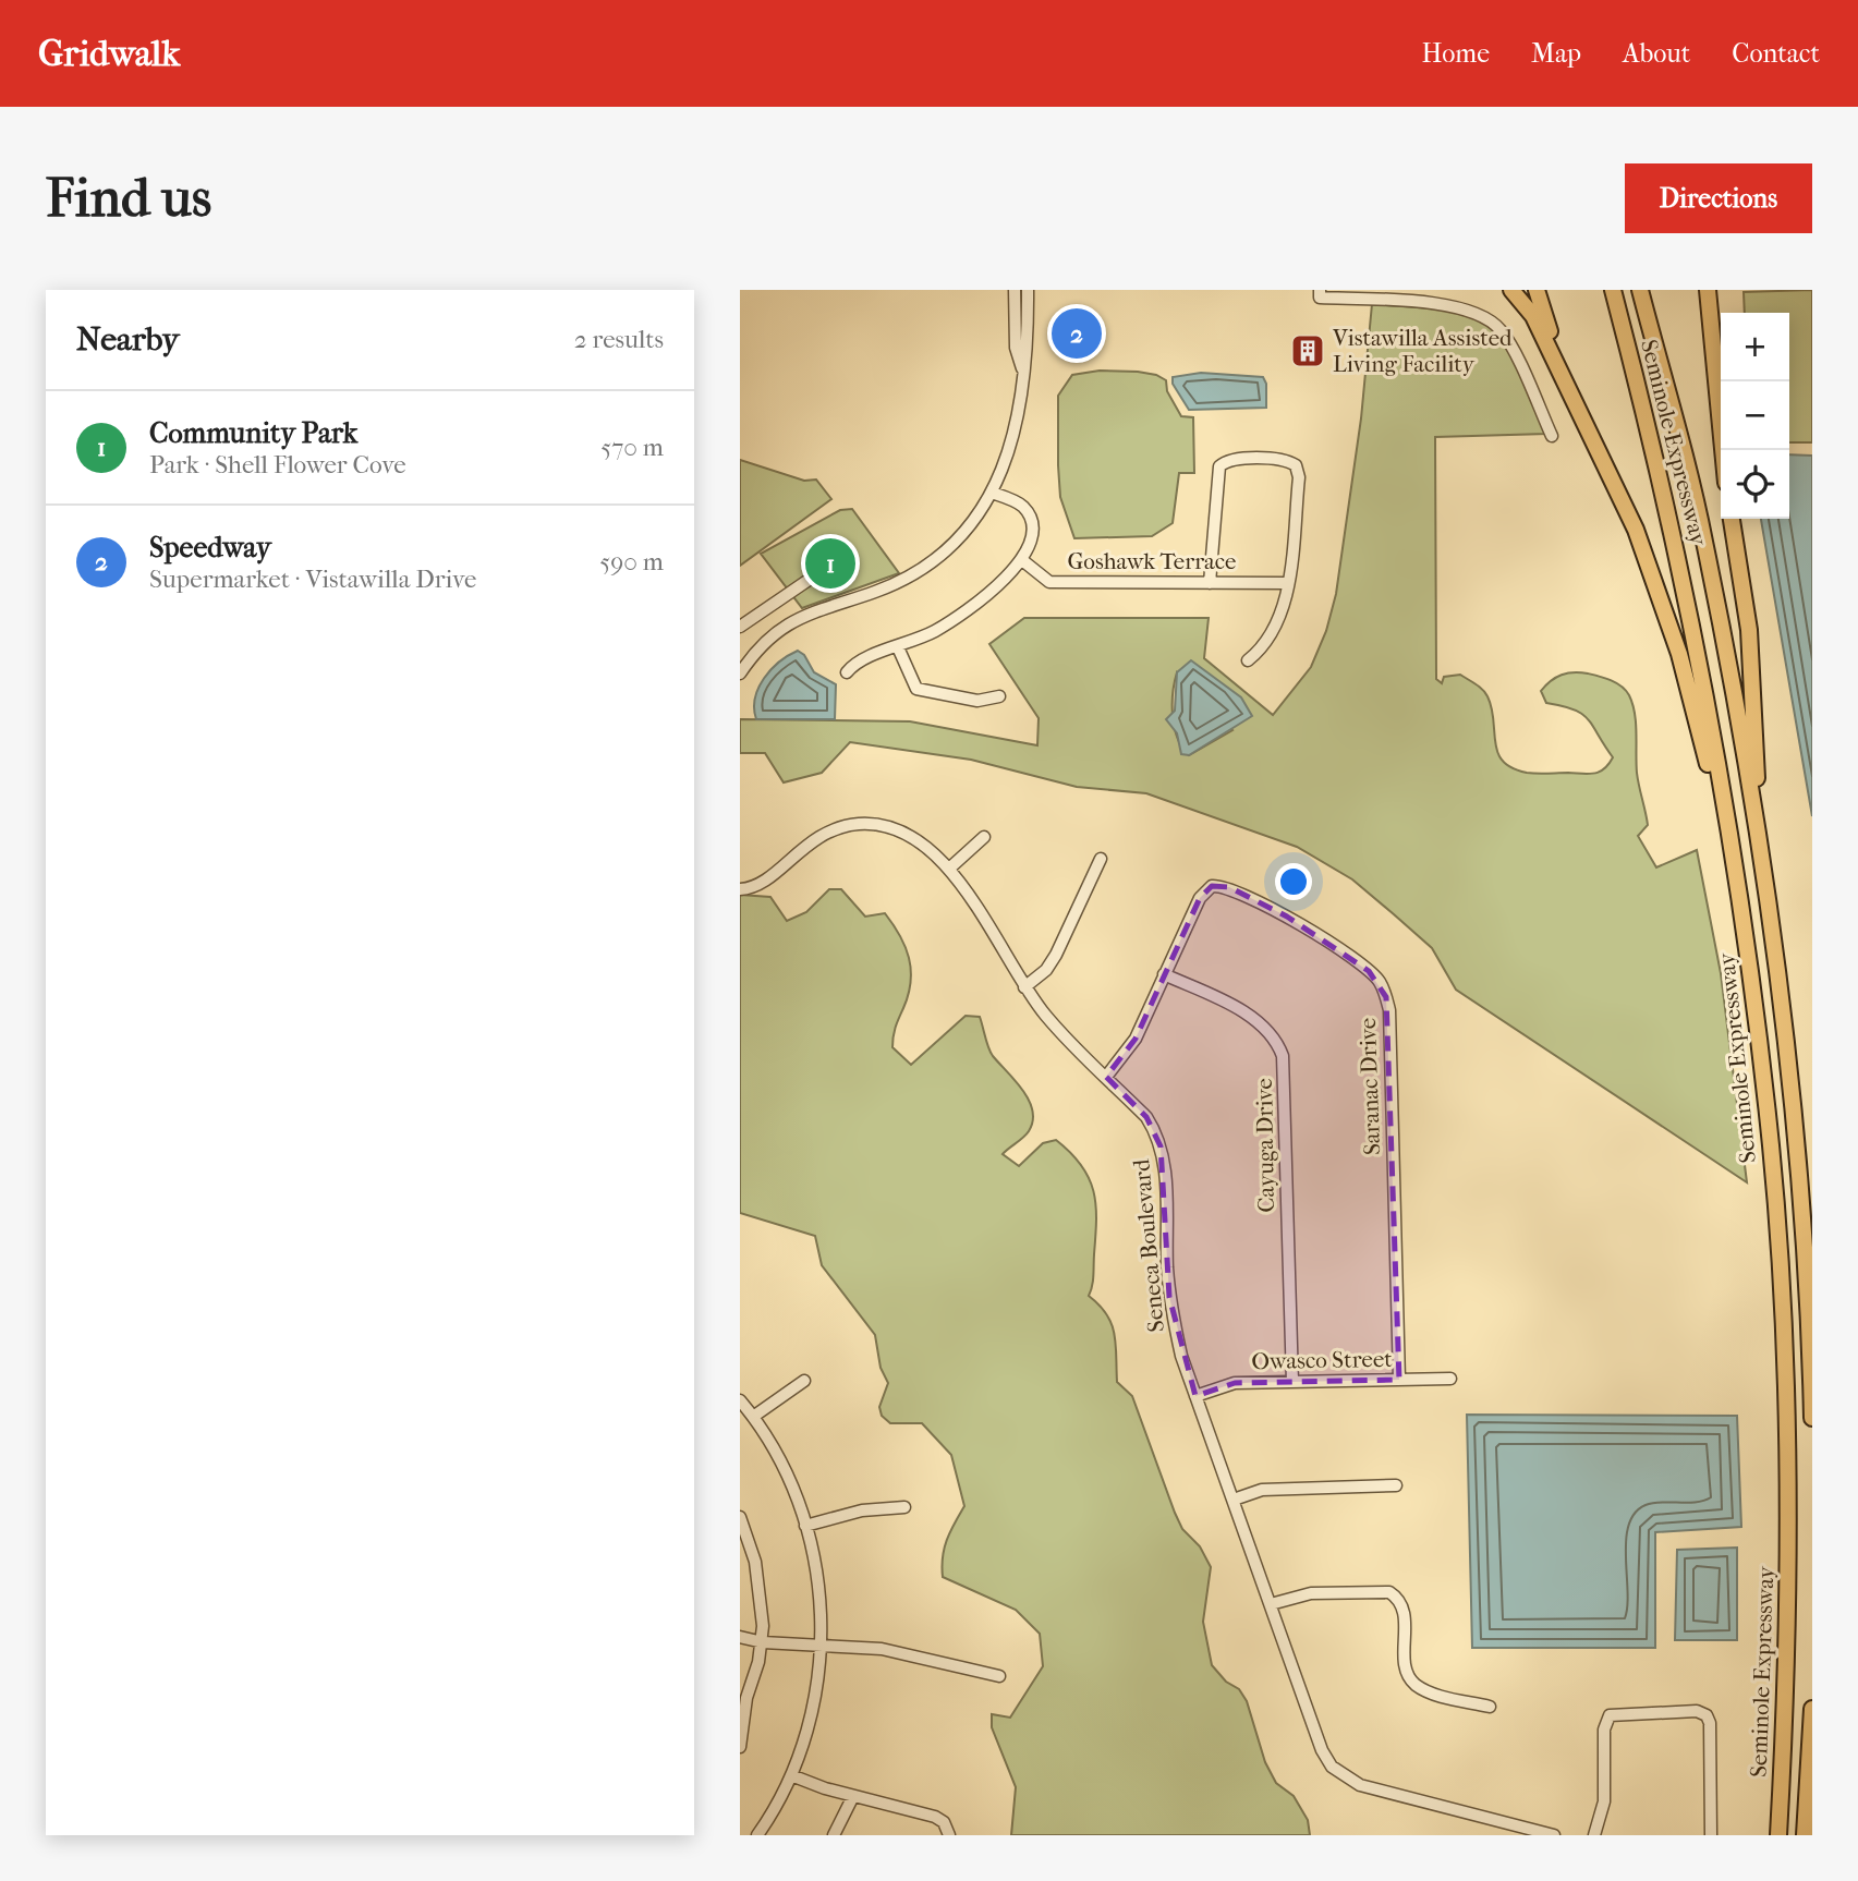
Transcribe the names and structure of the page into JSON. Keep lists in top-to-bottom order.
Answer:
{
  "streets": {
    "highway": ["Seminole Expressway"],
    "street": [
      "Goshawk Terrace",
      "Saranac Drive",
      "Cayuga Drive",
      "Seneca Boulevard",
      "Owasco Street"
    ]
  },
  "crossings": [
    ["Saranac Drive", "Cayuga Drive"],
    ["Saranac Drive", "Seneca Boulevard"],
    ["Saranac Drive", "Owasco Street"],
    ["Cayuga Drive", "Owasco Street"],
    ["Seneca Boulevard", "Owasco Street"]
  ],
  "places": {
    "building": ["Vistawilla Assisted Living Facility"]
  },
  "page": {
    "header": "Gridwalk",
    "nav": [
      "Home",
      "Map",
      "About",
      "Contact"
    ],
    "buttons": "Directions",
    "title": "Find us",
    "heading": ["Nearby", "2 results"],
    "pins": ["2", "1"],
    "map_buttons": ["+", "−"],
    "list": [
      {
        "mark": "1",
        "name": "Community Park",
        "note": "Park · Shell Flower Cove",
        "value": "570 m"
      },
      {
        "mark": "2",
        "name": "Speedway",
        "note": "Supermarket · Vistawilla Drive",
        "value": "590 m"
      }
    ]
  }
}
